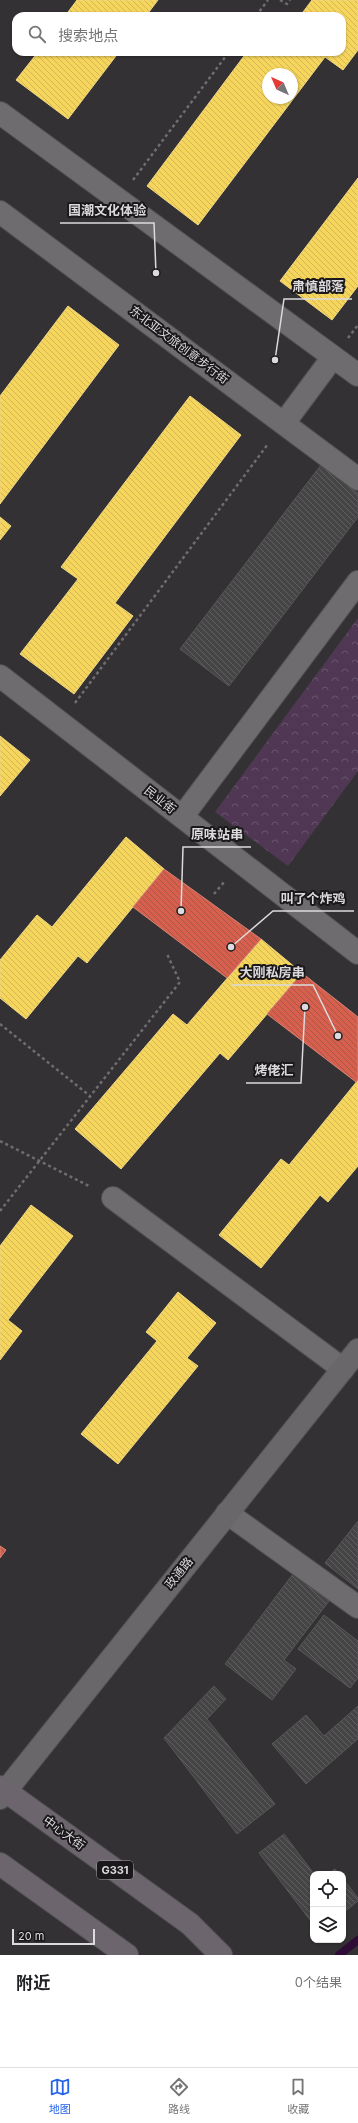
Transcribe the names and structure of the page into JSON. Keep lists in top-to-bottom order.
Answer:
{
  "streets": {
    "highway": ["中心大街", "G331"],
    "main road": ["政通路"],
    "street": ["东北亚文旅创意步行街", "民业街"]
  },
  "crossings": [
    ["政通路", "中心大街"]
  ],
  "places": [
    "国潮文化体验",
    "肃慎部落",
    "原味站串",
    "叫了个炸鸡",
    "烤佬汇",
    "大刚私房串"
  ],
  "scale_bar": "20 m",
  "north": "top left",
  "page": {
    "search": "搜索地点",
    "scale": "20 m",
    "heading": ["附近", "0个结果"],
    "nav": ["地图", "路线", "收藏"]
  }
}
